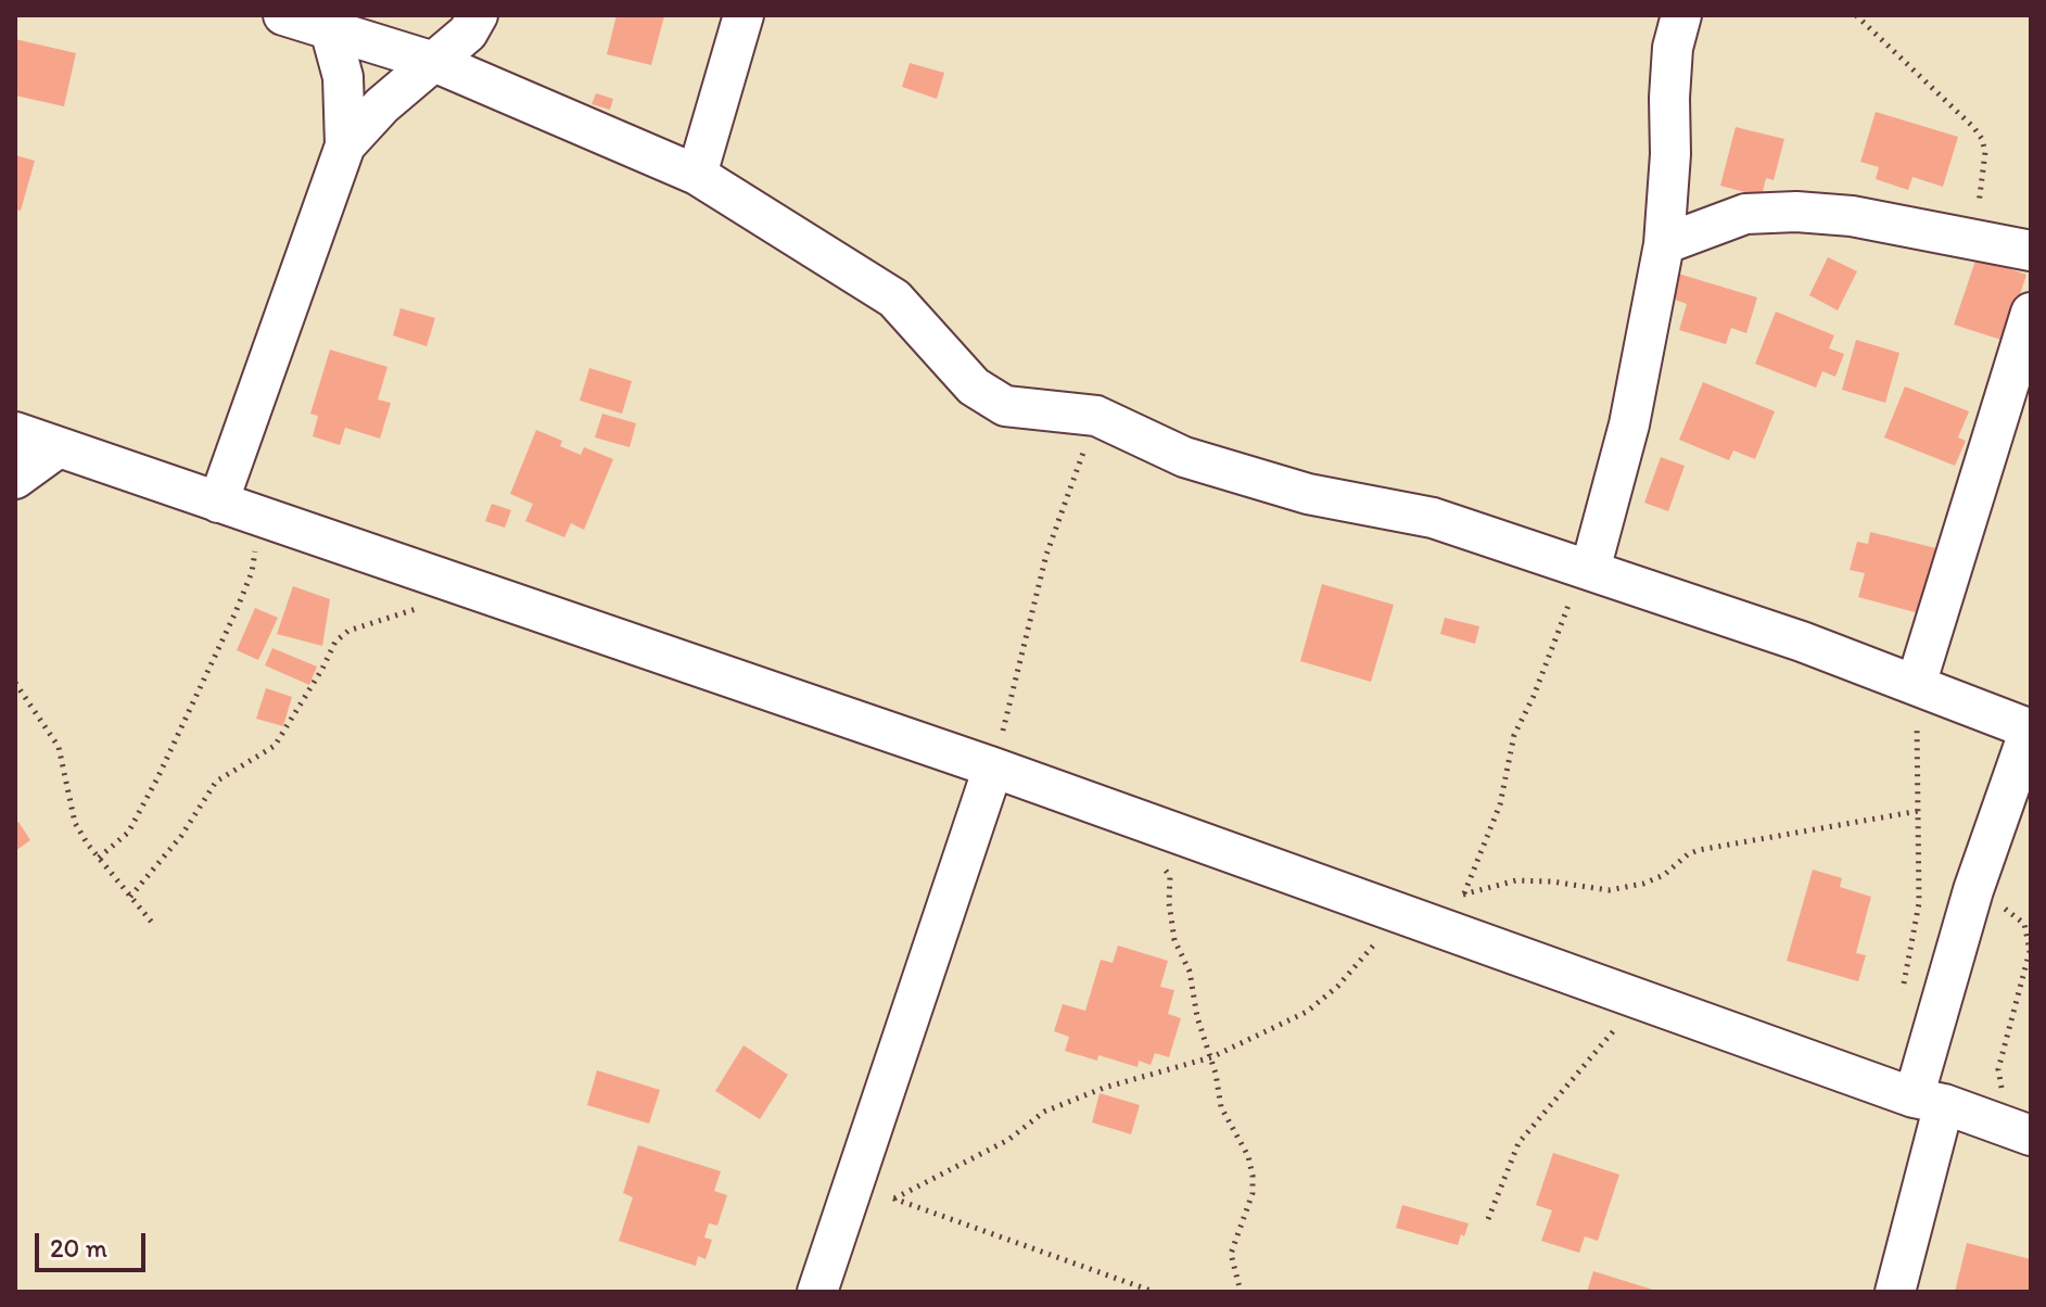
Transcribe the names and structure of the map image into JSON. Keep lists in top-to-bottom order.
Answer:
{
  "scale_bar": "20 m"
}
